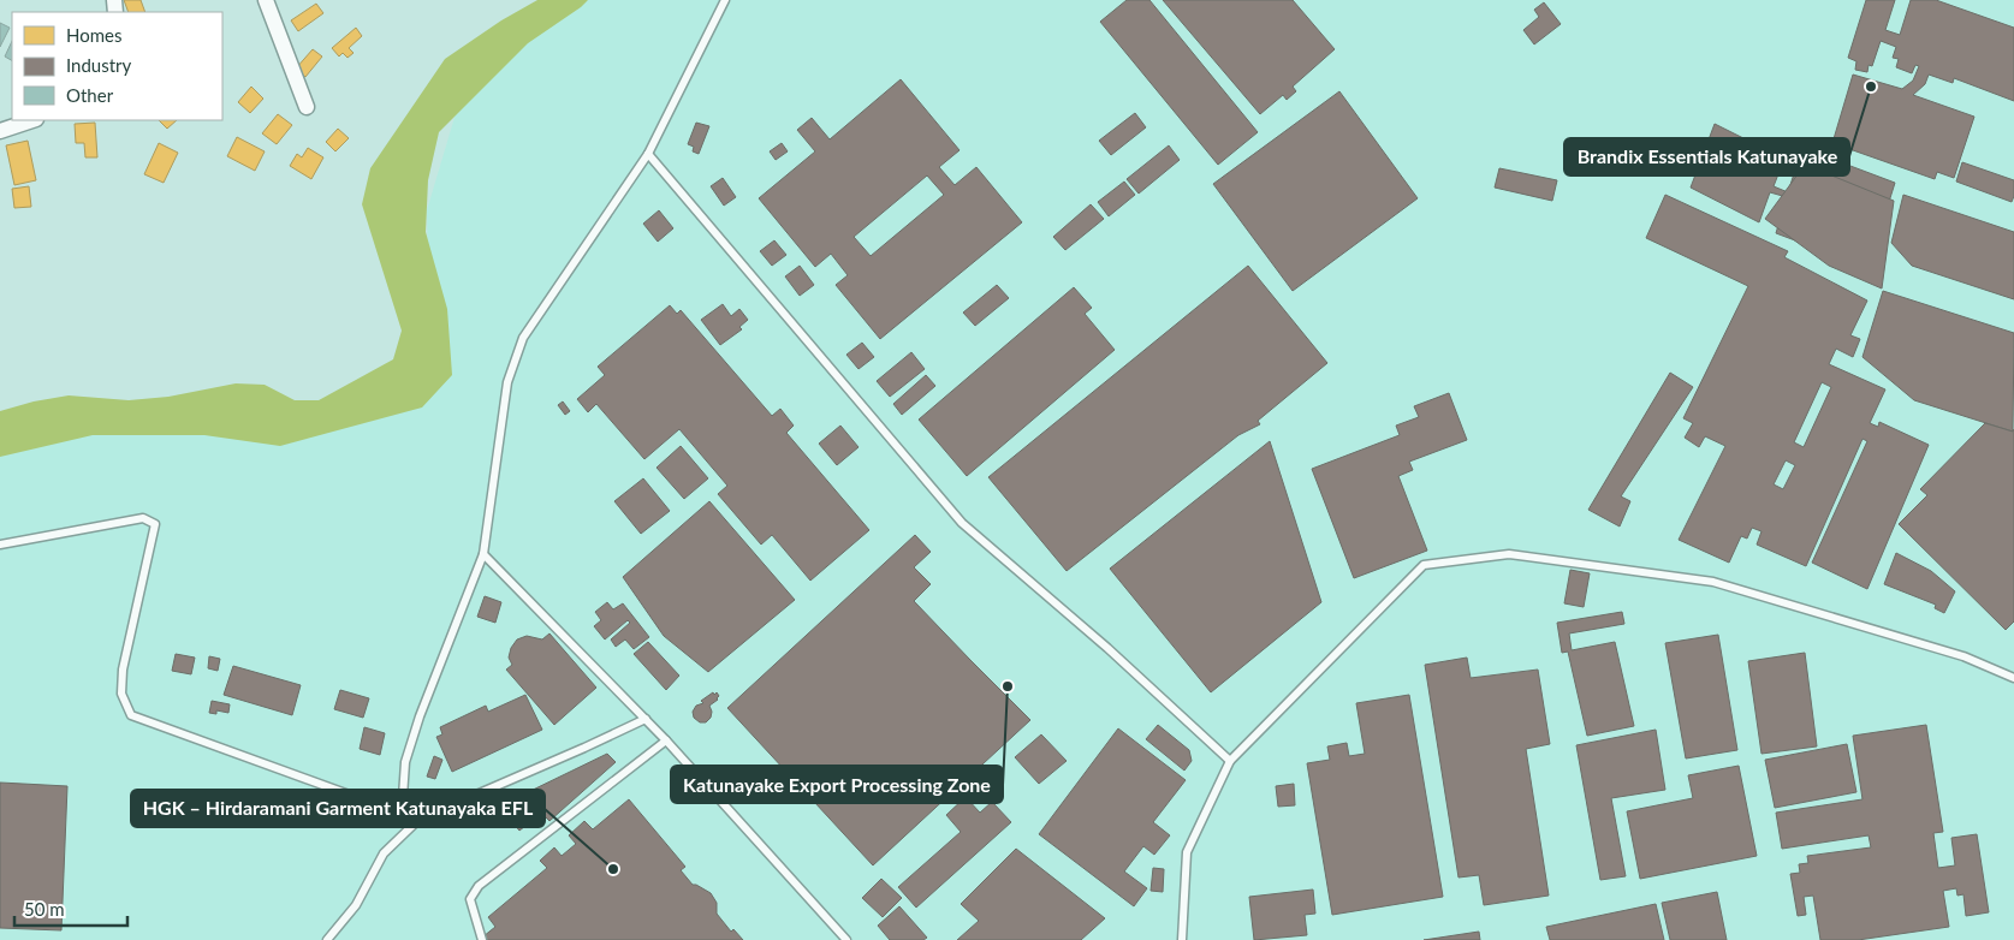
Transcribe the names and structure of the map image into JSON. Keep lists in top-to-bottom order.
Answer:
{
  "places": ["Brandix Essentials Katunayake", "Katunayake Export Processing Zone", "HGK – Hirdaramani Garment Katunayaka EFL"],
  "legend": ["Homes", "Industry", "Other"],
  "scale_bar": "50 m"
}
